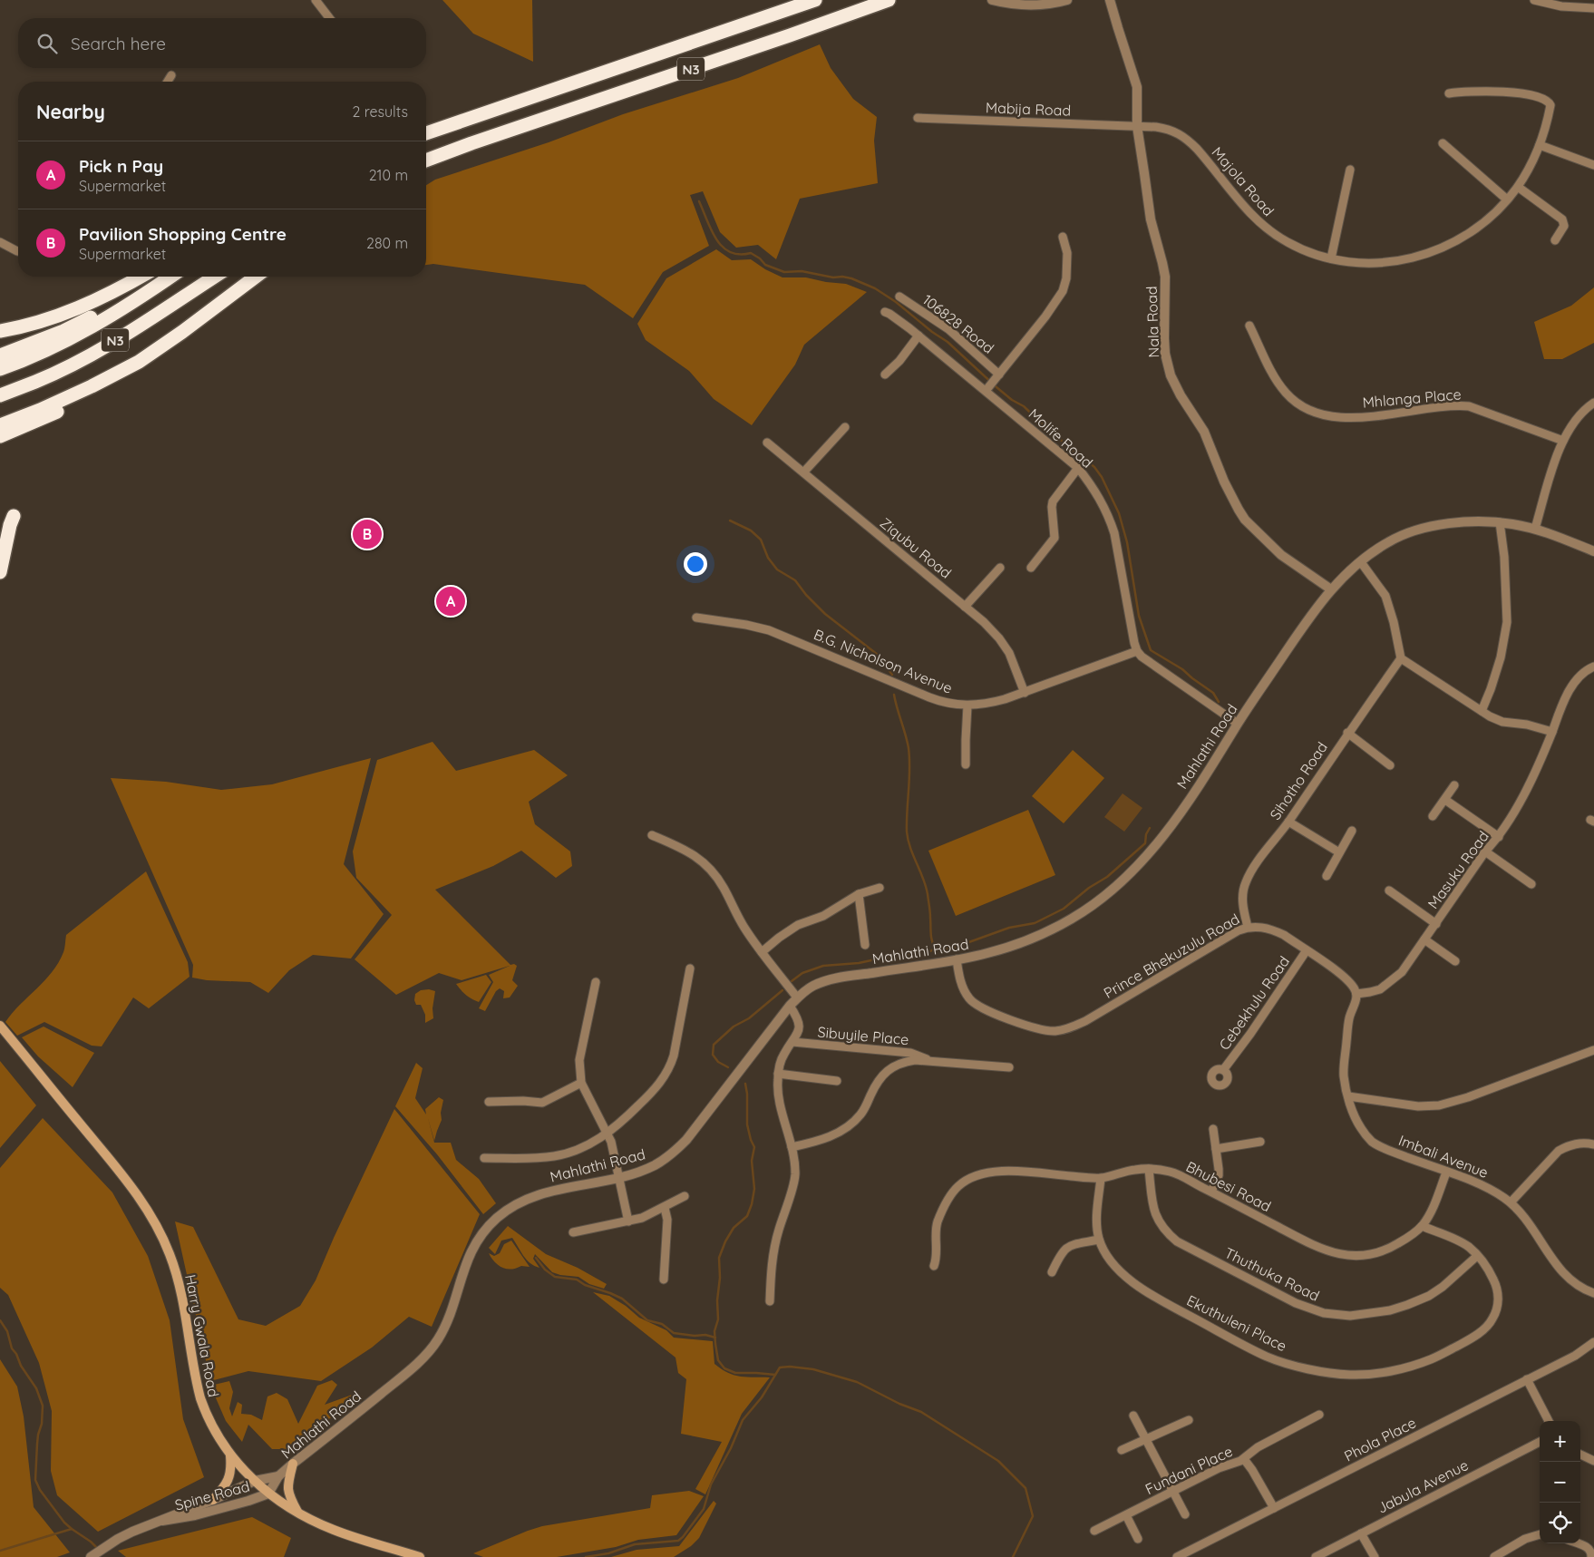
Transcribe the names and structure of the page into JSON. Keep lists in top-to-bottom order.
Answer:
{
  "streets": {
    "highway": ["N3"],
    "main road": ["Harry Gwala Road"],
    "street": [
      "Mabija Road",
      "Majola Road",
      "Nala Road",
      "106828 Road",
      "Mhlanga Place",
      "Molife Road",
      "Ziqubu Road",
      "B.G. Nicholson Avenue",
      "Mahlathi Road",
      "Sihotho Road",
      "Masuku Road",
      "Prince Bhekuzulu Road",
      "Cebekhulu Road",
      "Sibuyile Place",
      "Imbali Avenue",
      "Bhubesi Road",
      "Thuthuka Road",
      "Ekuthuleni Place",
      "Phola Place",
      "Fundani Place",
      "Jabula Avenue",
      "Spine Road"
    ]
  },
  "crossings": [
    ["Mabija Road", "Majola Road"],
    ["Mabija Road", "Nala Road"],
    ["Majola Road", "Nala Road"],
    ["Nala Road", "Mahlathi Road"],
    ["Molife Road", "B.G. Nicholson Avenue"],
    ["Ziqubu Road", "B.G. Nicholson Avenue"],
    ["Mahlathi Road", "Prince Bhekuzulu Road"],
    ["Mahlathi Road", "Harry Gwala Road"],
    ["Mahlathi Road", "Spine Road"],
    ["Sihotho Road", "Prince Bhekuzulu Road"],
    ["Masuku Road", "Prince Bhekuzulu Road"],
    ["Prince Bhekuzulu Road", "Cebekhulu Road"],
    ["Imbali Avenue", "Bhubesi Road"],
    ["Bhubesi Road", "Thuthuka Road"],
    ["Bhubesi Road", "Ekuthuleni Place"],
    ["Thuthuka Road", "Ekuthuleni Place"],
    ["Harry Gwala Road", "Spine Road"],
    ["Phola Place", "Fundani Place"]
  ],
  "page": {
    "search": "Search here",
    "heading": ["Nearby", "2 results"],
    "list": [
      {
        "mark": "A",
        "name": "Pick n Pay",
        "note": "Supermarket",
        "value": "210 m"
      },
      {
        "mark": "B",
        "name": "Pavilion Shopping Centre",
        "note": "Supermarket",
        "value": "280 m"
      }
    ],
    "pins": ["B", "A"],
    "map_buttons": ["+", "−"]
  }
}
